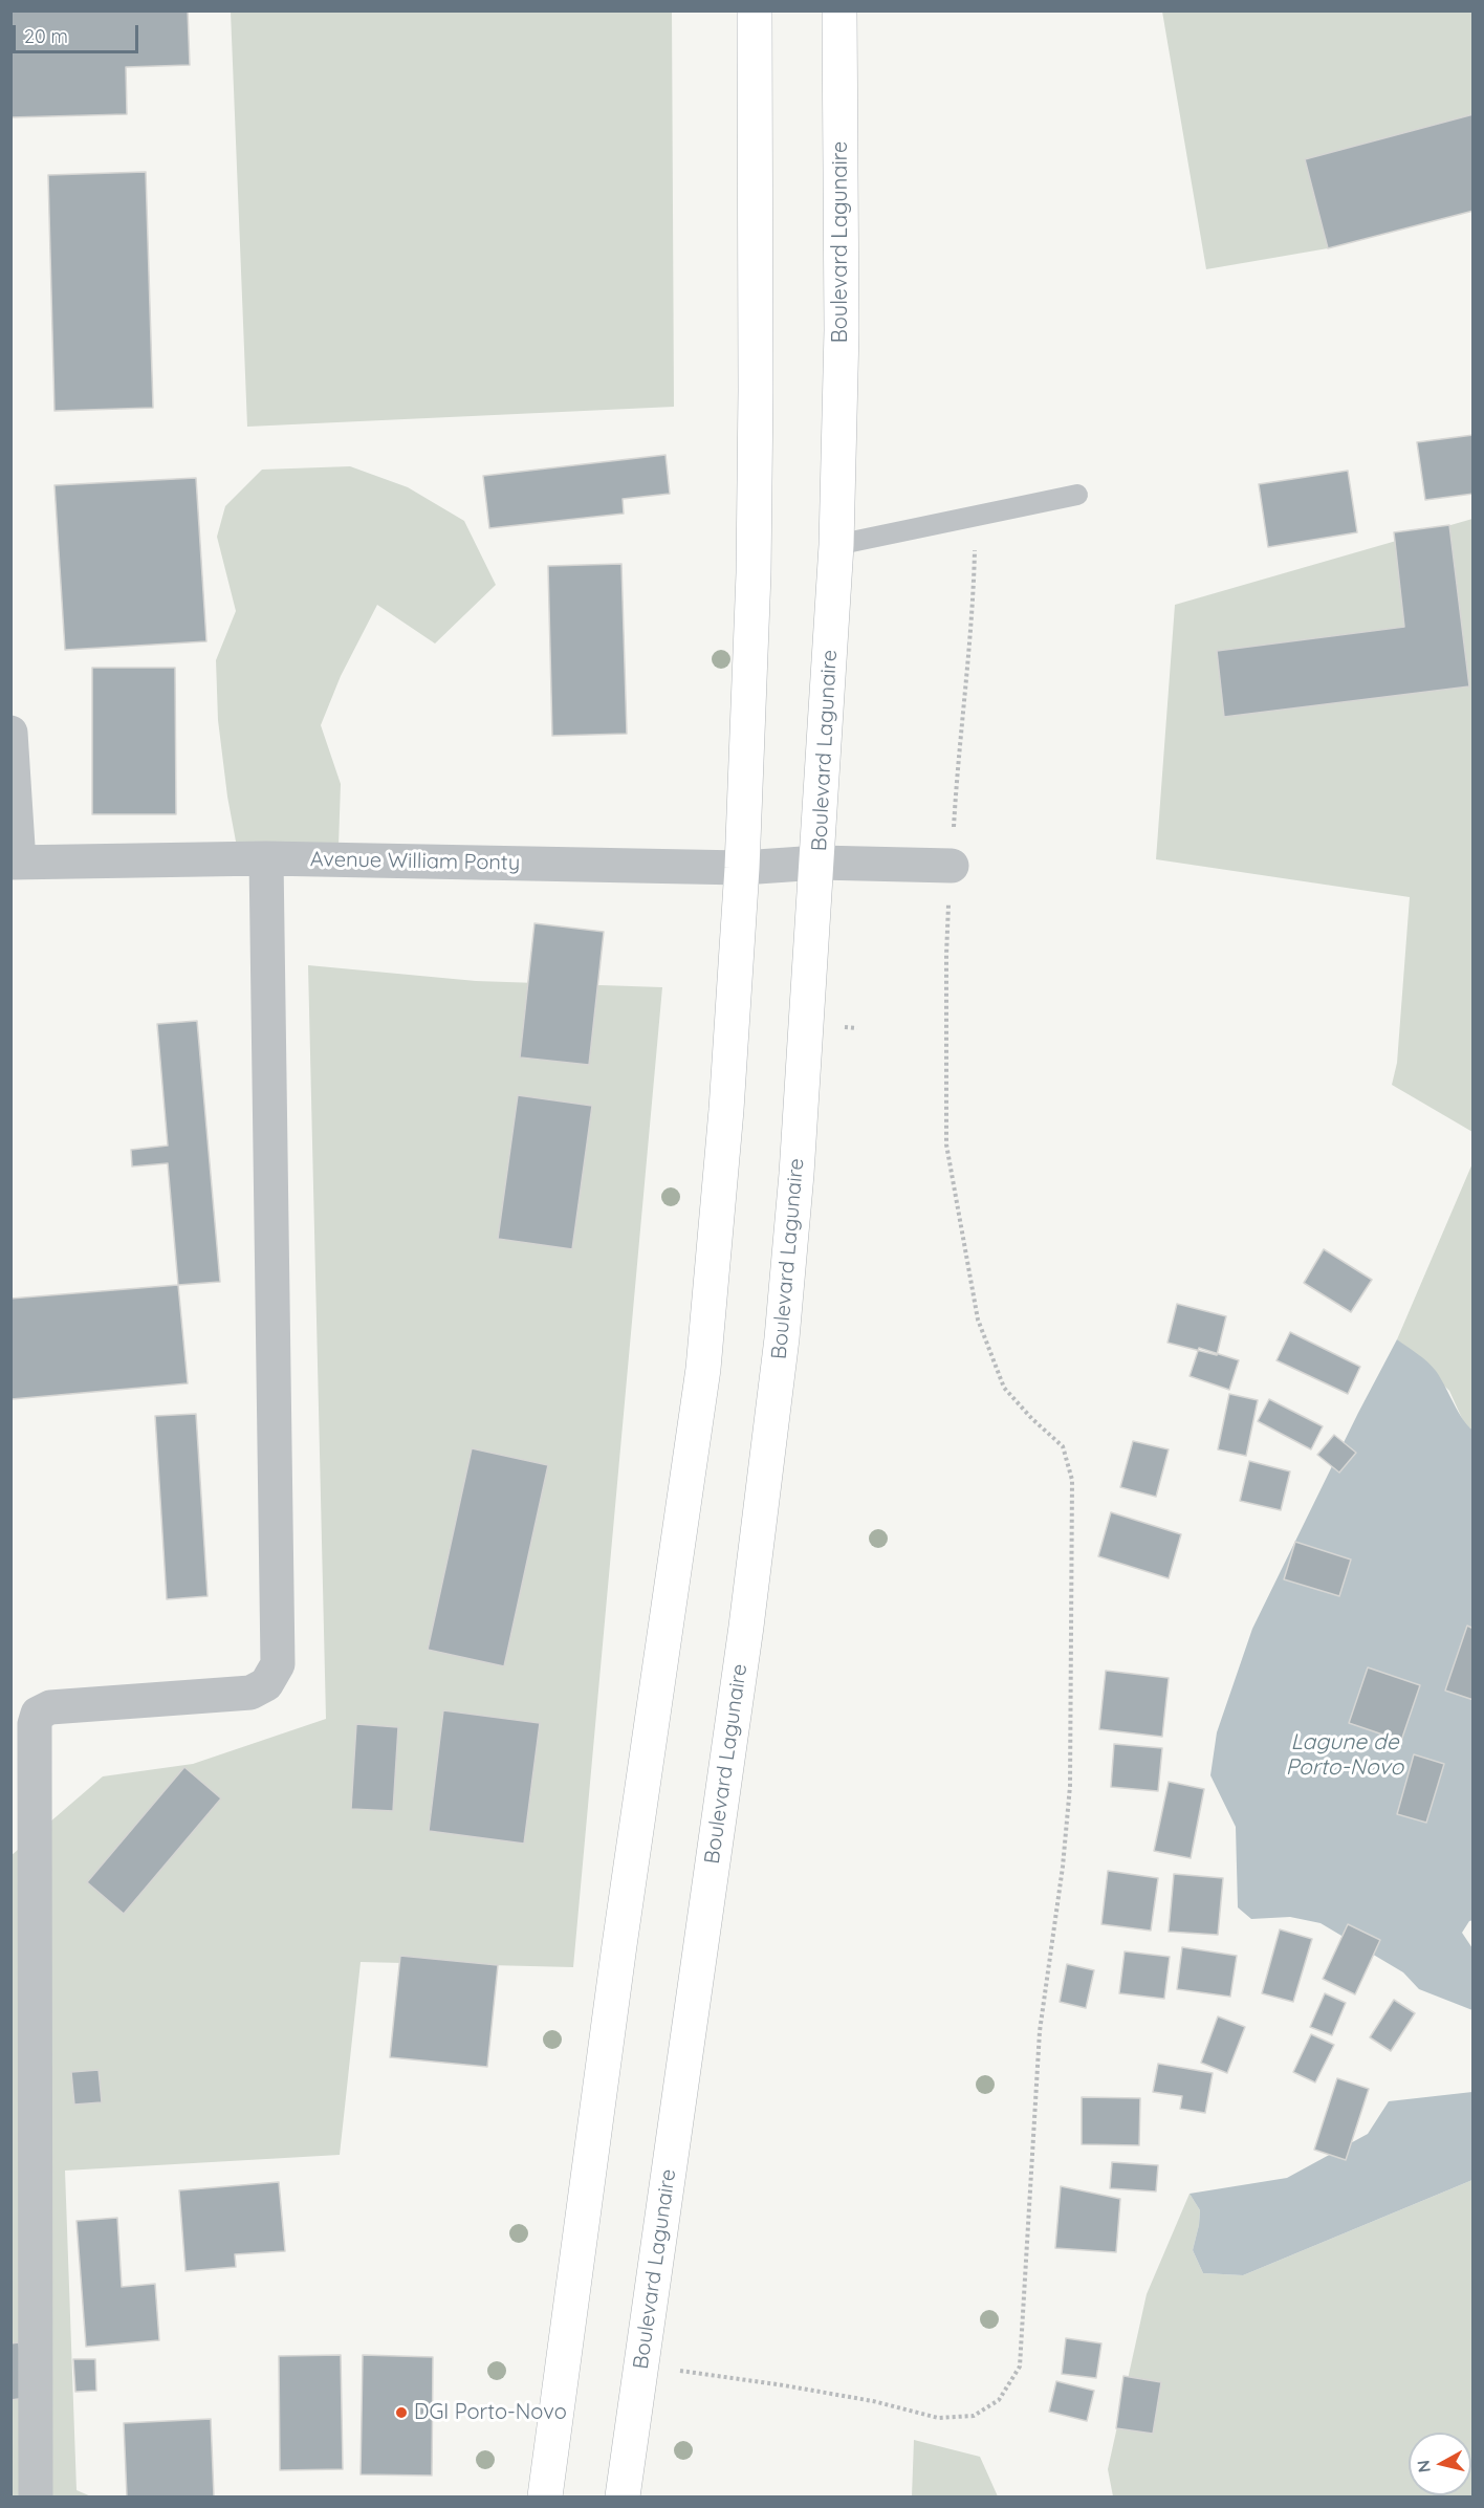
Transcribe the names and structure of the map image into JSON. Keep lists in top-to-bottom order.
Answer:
{
  "streets": {
    "highway": ["Boulevard Lagunaire"],
    "street": ["Avenue William Ponty"]
  },
  "crossings": [
    ["Boulevard Lagunaire", "Avenue William Ponty"]
  ],
  "water": ["Lagune de Porto-Novo"],
  "places": ["DGI Porto-Novo"],
  "scale_bar": "20 m",
  "north": "left"
}
